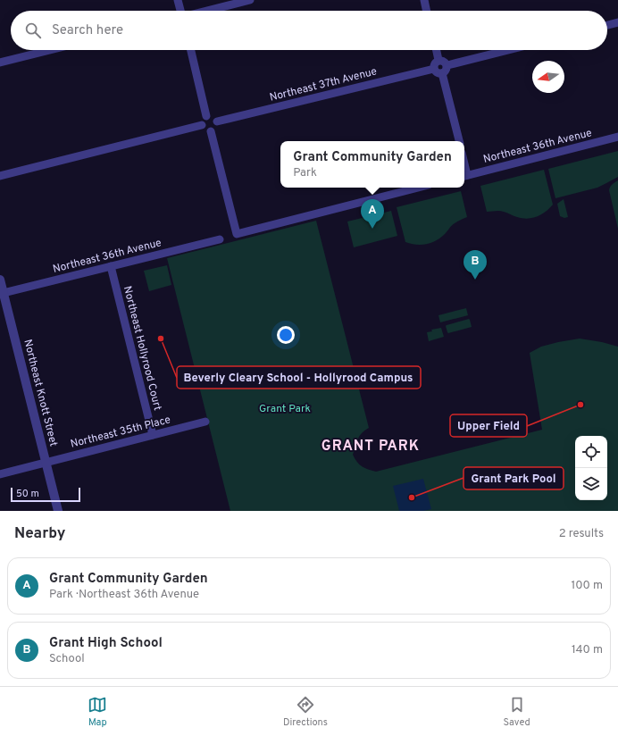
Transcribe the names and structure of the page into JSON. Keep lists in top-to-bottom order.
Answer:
{
  "streets": {
    "street": [
      "Northeast 37th Avenue",
      "Northeast 36th Avenue",
      "Northeast Hollyrood Court",
      "Northeast Knott Street",
      "Northeast 35th Place"
    ]
  },
  "crossings": [
    ["Northeast 36th Avenue", "Northeast Hollyrood Court"],
    ["Northeast 36th Avenue", "Northeast Knott Street"],
    ["Northeast Hollyrood Court", "Northeast 35th Place"],
    ["Northeast Knott Street", "Northeast 35th Place"]
  ],
  "districts": ["GRANT PARK"],
  "parks": ["Grant Park"],
  "places": ["Beverly Cleary School - Hollyrood Campus", "Upper Field", "Grant Park Pool"],
  "scale_bar": "50 m",
  "north": "left",
  "page": {
    "search": "Search here",
    "popup": ["Grant Community Garden", "Park"],
    "pins": ["A", "B"],
    "scale": "50 m",
    "heading": ["Nearby", "2 results"],
    "list": [
      {
        "mark": "A",
        "name": "Grant Community Garden",
        "note": "Park · Northeast 36th Avenue",
        "value": "100 m"
      },
      {
        "mark": "B",
        "name": "Grant High School",
        "note": "School",
        "value": "140 m"
      }
    ],
    "nav": ["Map", "Directions", "Saved"]
  }
}
